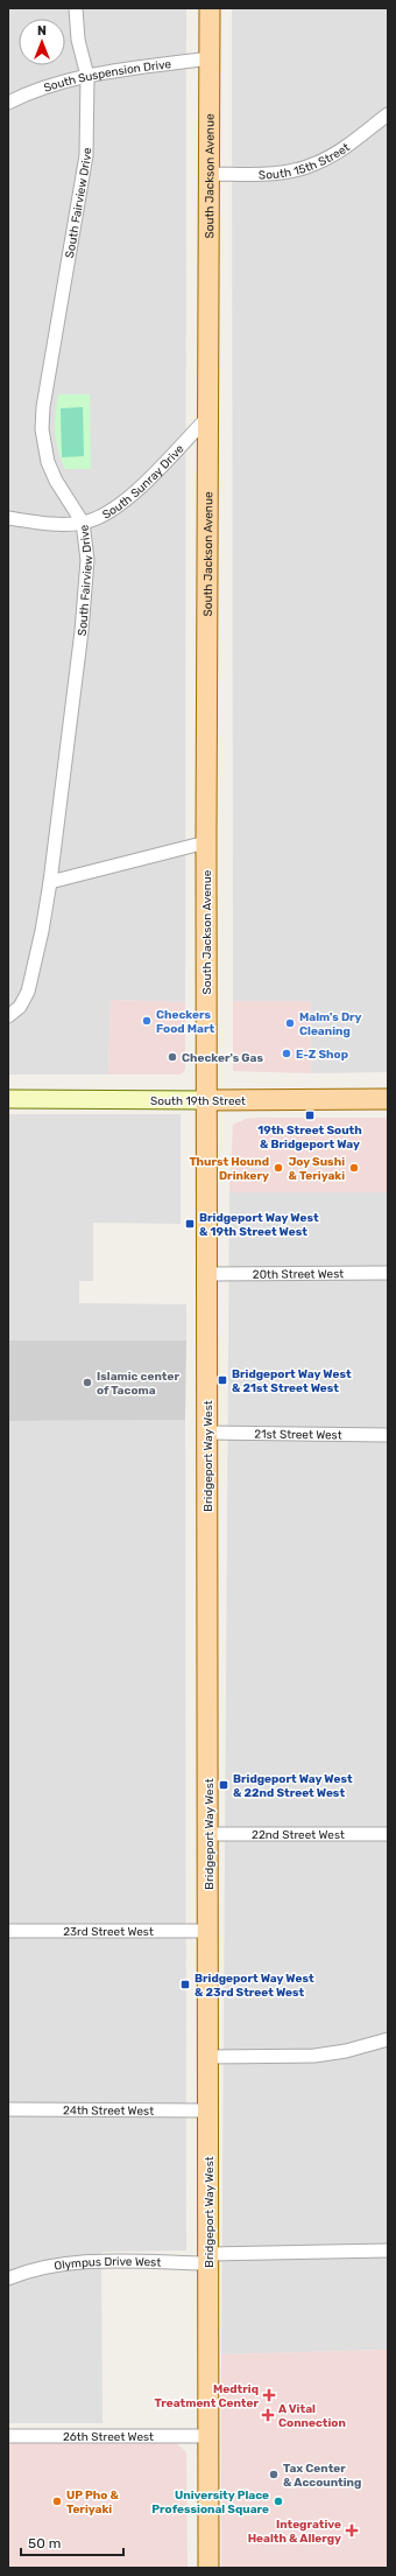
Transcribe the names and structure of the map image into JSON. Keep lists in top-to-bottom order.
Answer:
{
  "streets": {
    "main road": ["South Jackson Avenue", "South 19th Street", "Bridgeport Way West"],
    "street": [
      "South Suspension Drive",
      "South 15th Street",
      "South Fairview Drive",
      "South Sunray Drive",
      "20th Street West",
      "21st Street West",
      "22nd Street West",
      "23rd Street West",
      "24th Street West",
      "Olympus Drive West",
      "26th Street West"
    ]
  },
  "crossings": [
    ["South Suspension Drive", "South Jackson Avenue"],
    ["South Suspension Drive", "South Fairview Drive"],
    ["South 15th Street", "South Jackson Avenue"],
    ["South Jackson Avenue", "South Sunray Drive"],
    ["South Jackson Avenue", "South 19th Street"],
    ["South Jackson Avenue", "Bridgeport Way West"],
    ["South Fairview Drive", "South Sunray Drive"],
    ["South 19th Street", "Bridgeport Way West"],
    ["20th Street West", "Bridgeport Way West"],
    ["21st Street West", "Bridgeport Way West"],
    ["Bridgeport Way West", "22nd Street West"],
    ["Bridgeport Way West", "23rd Street West"],
    ["Bridgeport Way West", "24th Street West"],
    ["Bridgeport Way West", "Olympus Drive West"],
    ["Bridgeport Way West", "26th Street West"]
  ],
  "places": {
    "other": [
      "Checkers Food Mart",
      "Malm's Dry Cleaning",
      "E-Z Shop",
      "Checker's Gas",
      "Thurst Hound Drinkery",
      "Joy Sushi & Teriyaki",
      "Islamic center of Tacoma",
      "Tax Center & Accounting",
      "UP Pho & Teriyaki",
      "University Place Professional Square"
    ],
    "transit": [
      "19th Street South & Bridgeport Way",
      "Bridgeport Way West & 19th Street West",
      "Bridgeport Way West & 21st Street West",
      "Bridgeport Way West & 22nd Street West",
      "Bridgeport Way West & 23rd Street West"
    ],
    "health": ["Medtriq Treatment Center", "A Vital Connection", "Integrative Health & Allergy"]
  },
  "scale_bar": "50 m",
  "north": "top"
}
